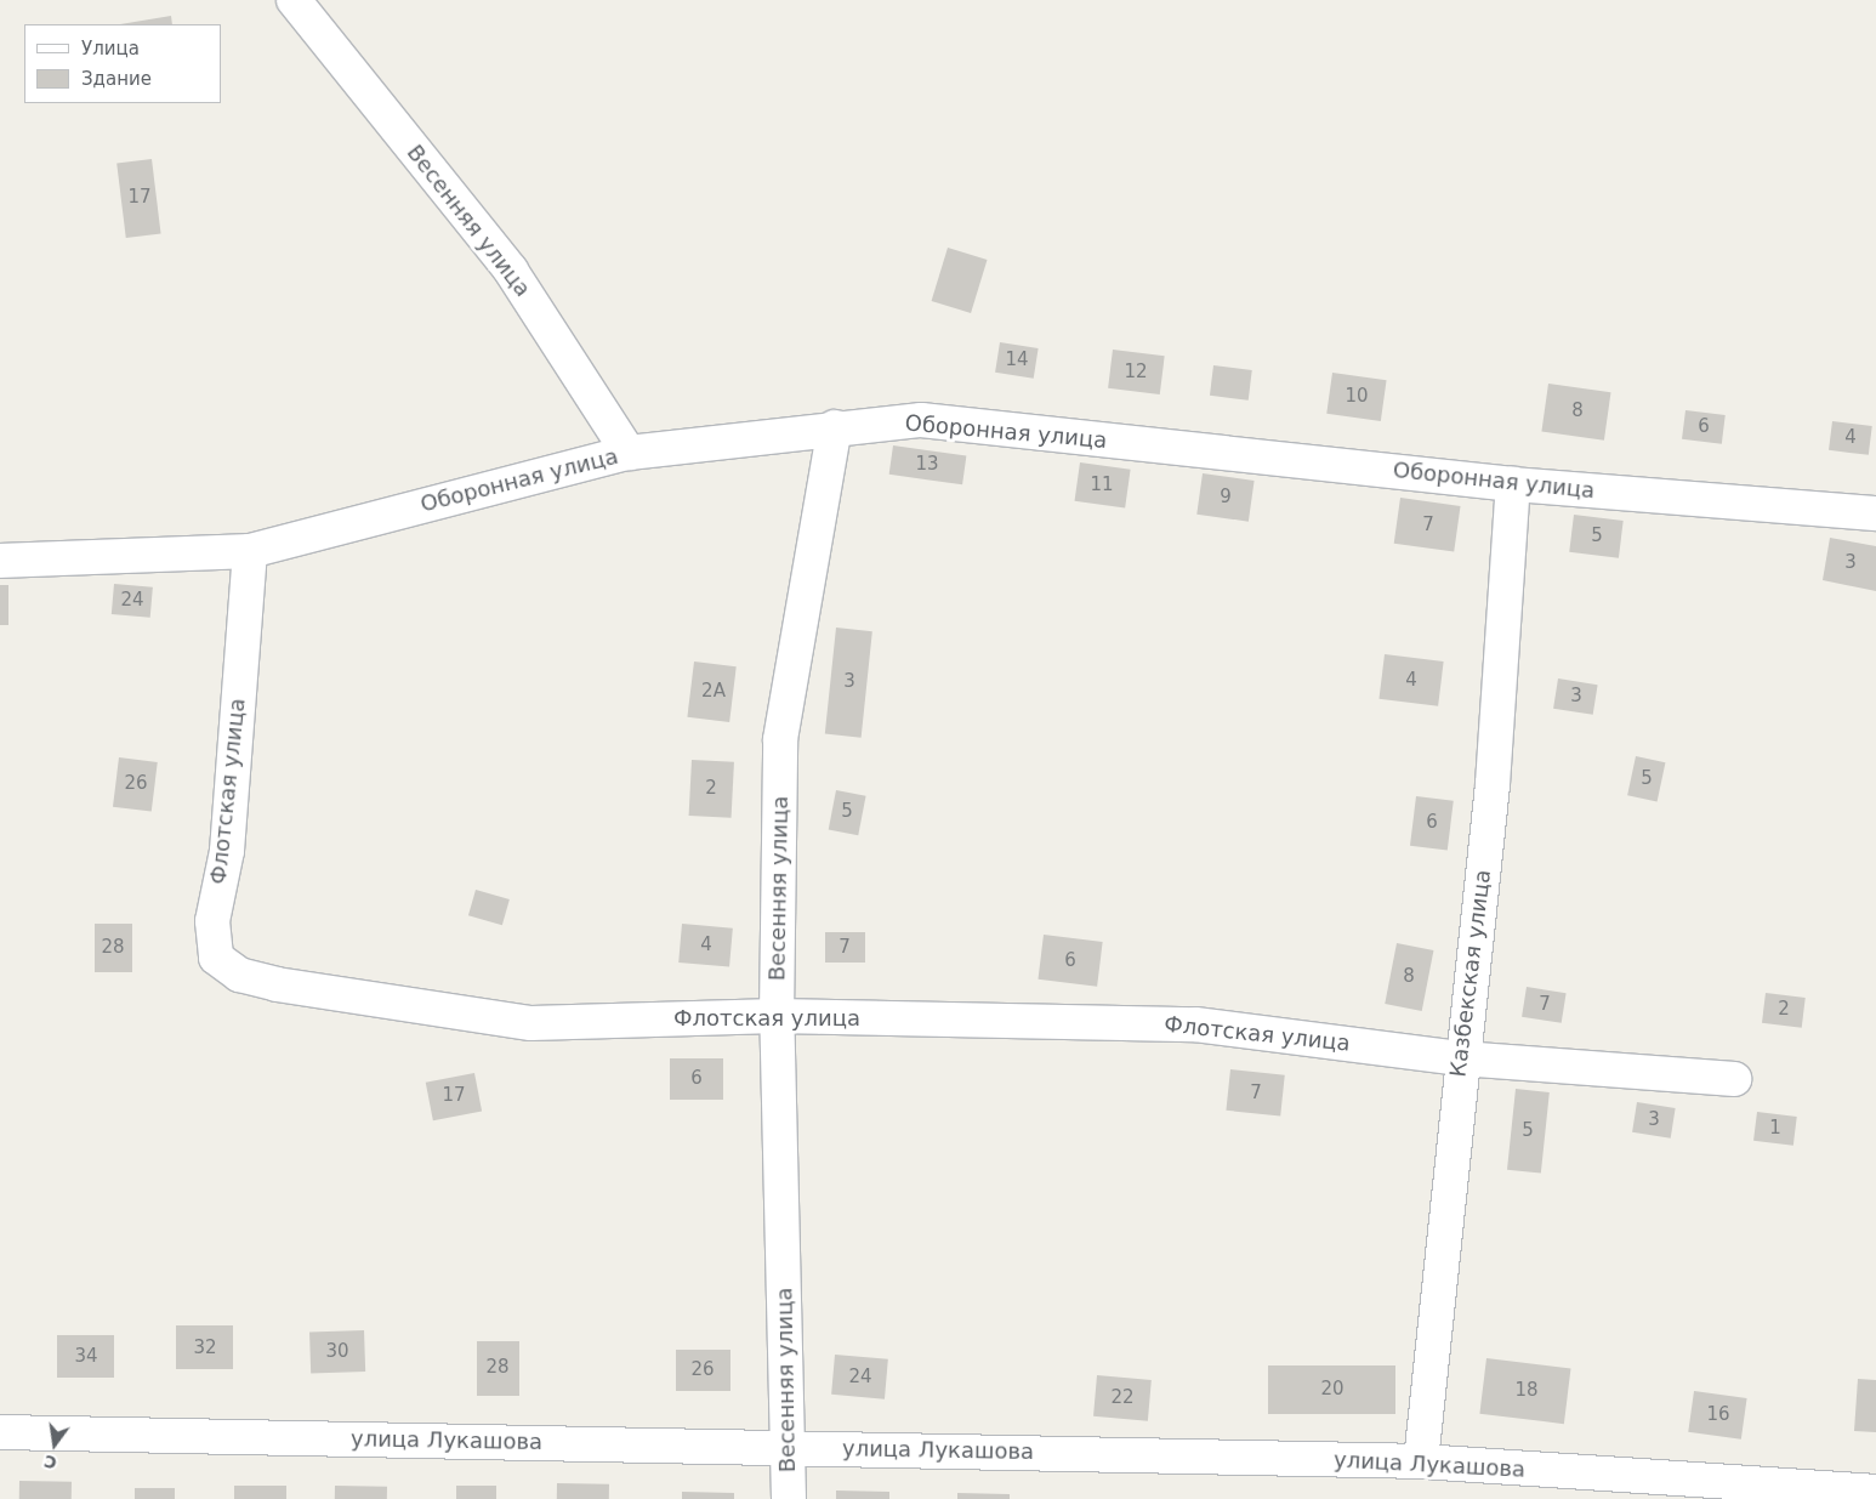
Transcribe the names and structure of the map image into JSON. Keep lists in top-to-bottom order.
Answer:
{
  "streets": {
    "street": [
      "Весенняя улица",
      "Оборонная улица",
      "Флотская улица",
      "Казбекская улица",
      "улица Лукашова"
    ]
  },
  "crossings": [
    ["Весенняя улица", "Оборонная улица"],
    ["Весенняя улица", "Флотская улица"],
    ["Весенняя улица", "улица Лукашова"],
    ["Оборонная улица", "Флотская улица"],
    ["Оборонная улица", "Казбекская улица"],
    ["Флотская улица", "Казбекская улица"],
    ["Казбекская улица", "улица Лукашова"]
  ],
  "house_numbers": [
    "17",
    "14",
    "12",
    "10",
    "8",
    "6",
    "4",
    "13",
    "11",
    "9",
    "7",
    "5",
    "3",
    "24",
    "4",
    "3",
    "2А",
    "3",
    "5",
    "26",
    "2",
    "5",
    "6",
    "4",
    "28",
    "7",
    "6",
    "8",
    "7",
    "2",
    "6",
    "7",
    "17",
    "3",
    "1",
    "5",
    "32",
    "30",
    "34",
    "28",
    "26",
    "24",
    "20",
    "18",
    "22",
    "16"
  ],
  "legend": ["Улица", "Здание"],
  "north": "bottom"
}
